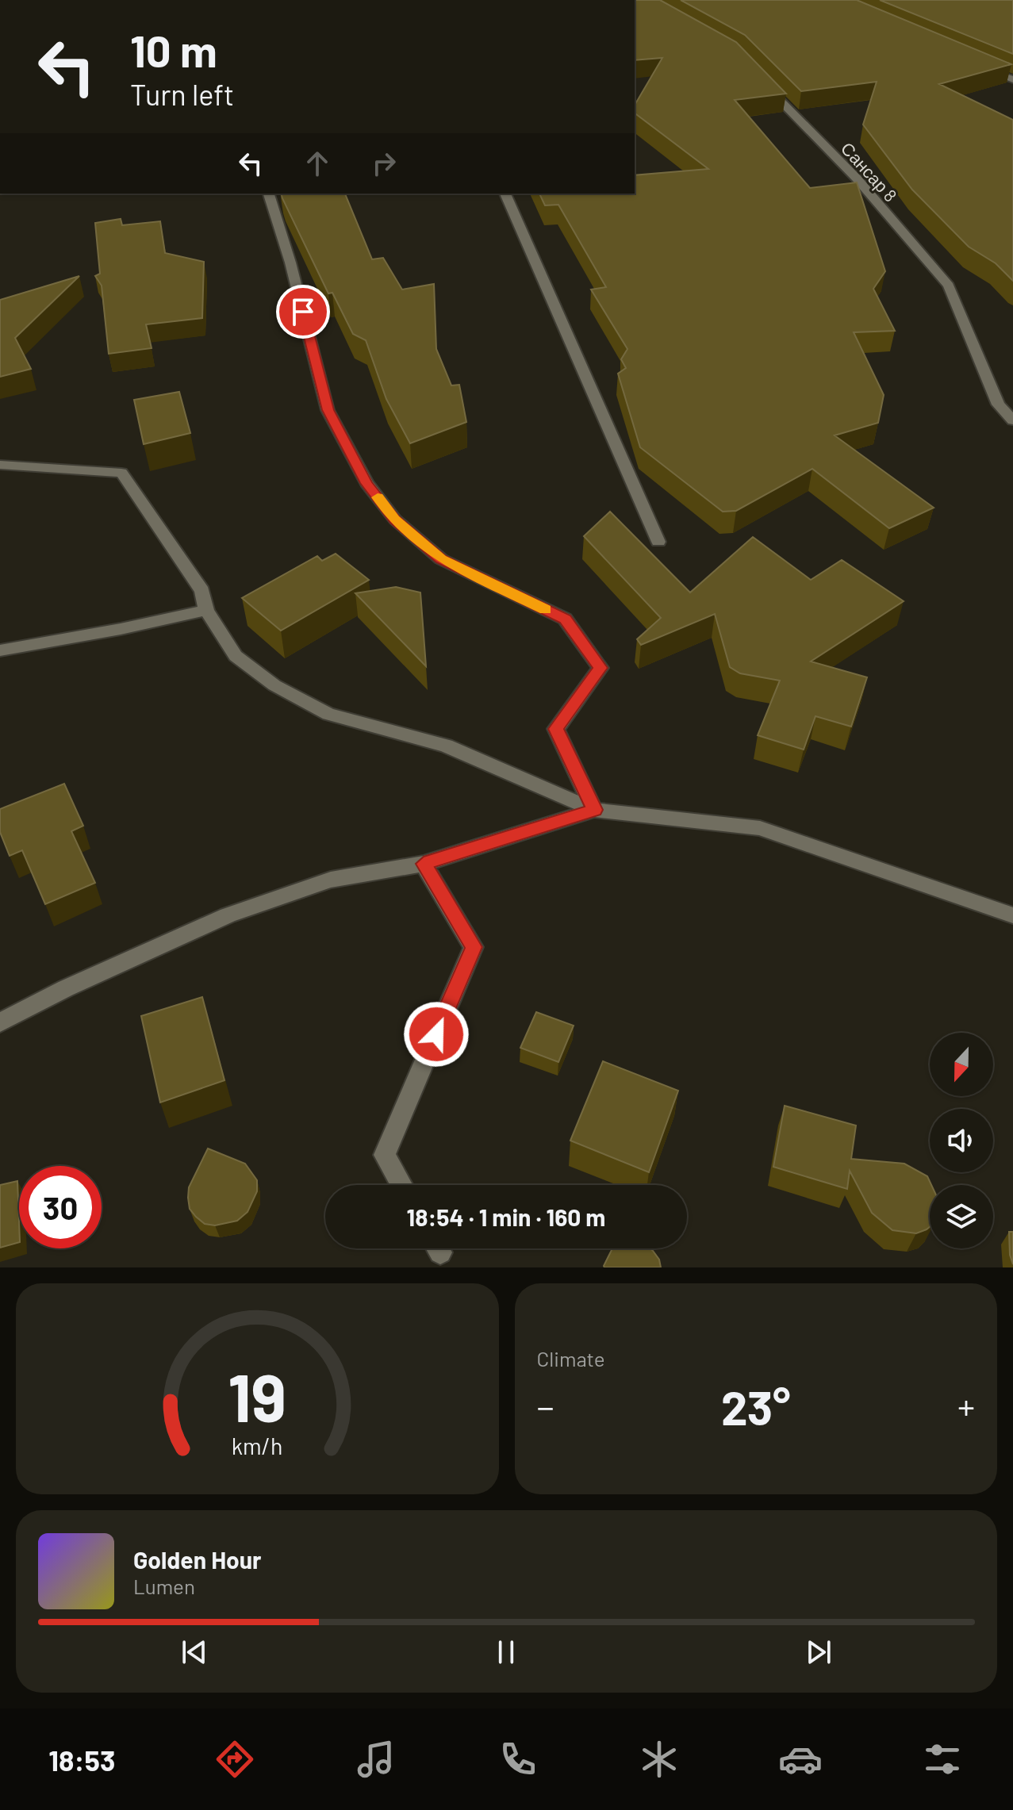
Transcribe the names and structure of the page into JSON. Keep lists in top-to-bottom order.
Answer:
{
  "streets": {
    "street": ["Сансар 8"]
  },
  "north": "bottom",
  "page": {
    "turn": ["10 m", "Turn left"],
    "limit": "30",
    "trip": "18:54 · 1 min · 160 m",
    "tile": "Climate",
    "heat": ["−", "23°", "+"],
    "song": ["Golden Hour", "Lumen"],
    "tabs": "18:53",
    "gauge": ["19", "km/h"]
  }
}
